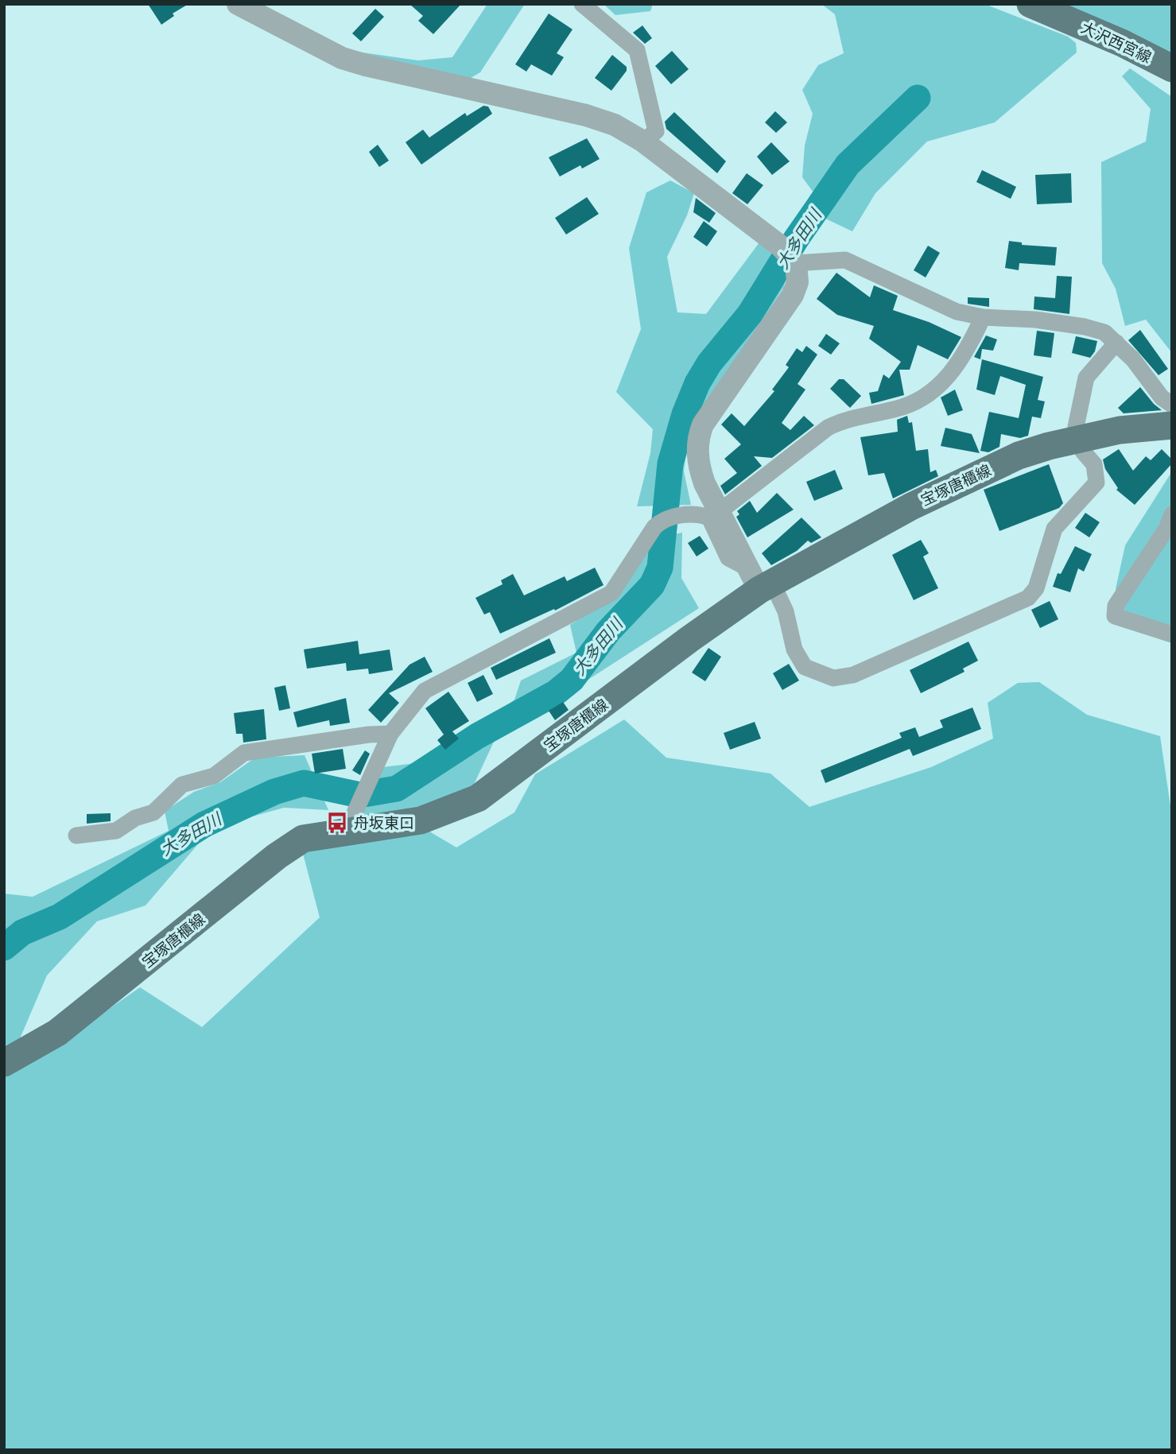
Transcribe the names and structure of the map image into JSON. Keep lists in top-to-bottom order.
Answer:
{
  "streets": {
    "main road": ["大沢西宮線", "宝塚唐櫃線"]
  },
  "water": ["大多田川"],
  "places": {
    "bus stop": ["舟坂東口"]
  }
}
